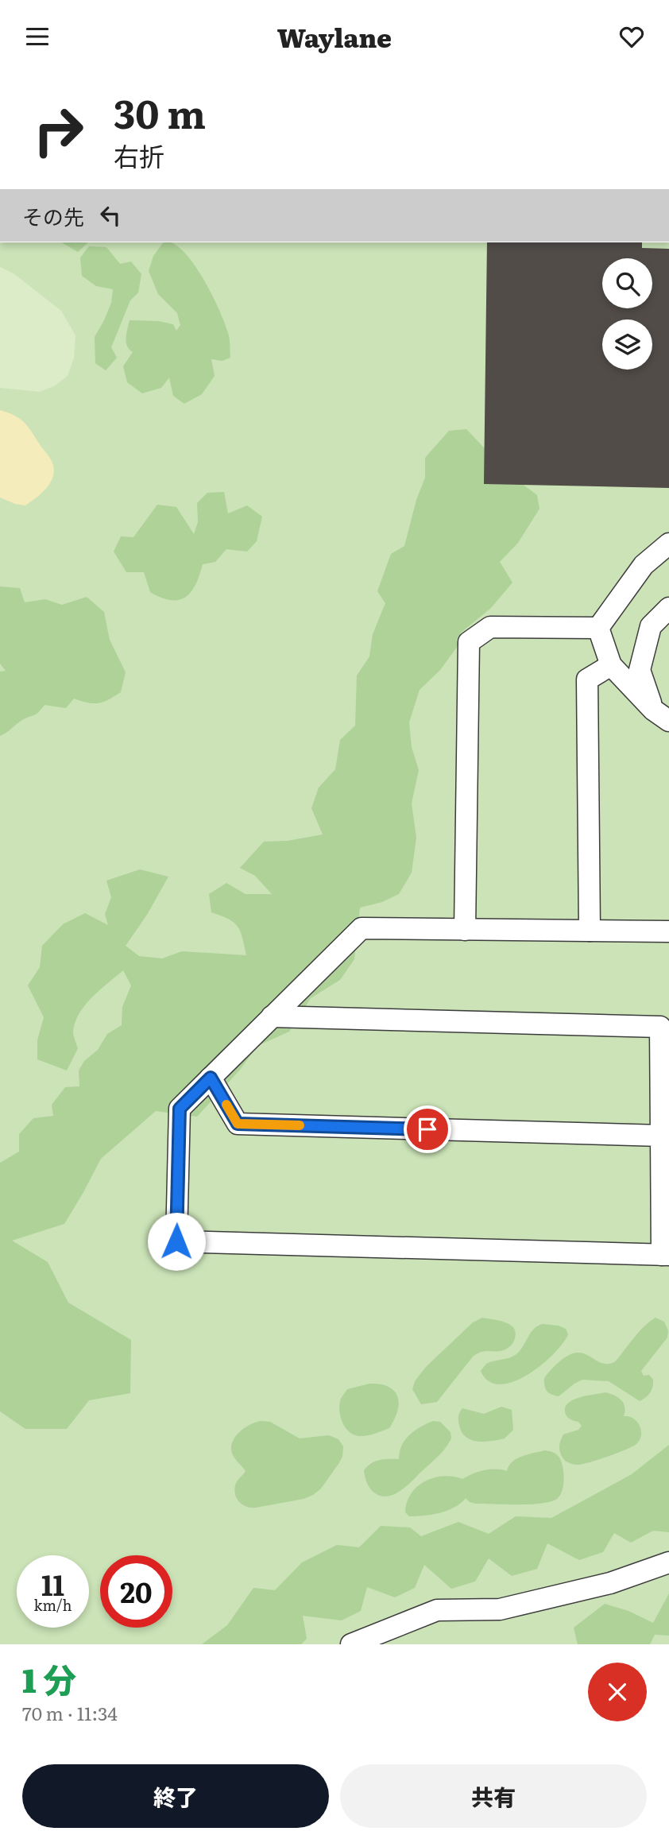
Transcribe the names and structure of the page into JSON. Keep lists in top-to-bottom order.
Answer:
{
  "page": {
    "header": "Waylane",
    "turn": ["30 m", "右折"],
    "then": "その先",
    "speed": "11 km/h",
    "limit": "20",
    "heading": ["1 分", "70 m · 11:34"],
    "buttons": ["終了", "共有"]
  }
}
